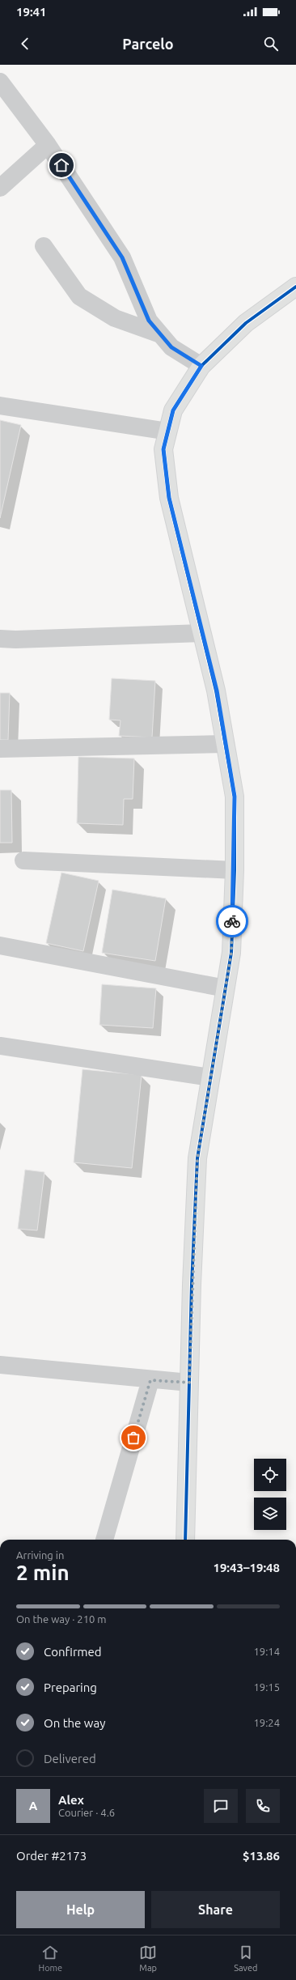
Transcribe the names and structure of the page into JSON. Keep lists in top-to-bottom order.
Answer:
{
  "page": {
    "status": "19:41",
    "header": "Parcelo",
    "heading": ["2 min", "Arriving in", "19:43–19:48"],
    "panel": [
      "Alex",
      "Courier · 4.6",
      "Order #2173",
      "$13.86"
    ],
    "bar": "On the way · 210 m",
    "list": [
      ["Confirmed", "19:14"],
      ["Preparing", "19:15"],
      ["On the way", "19:24"],
      "Delivered"
    ],
    "round": "A",
    "buttons": ["Help", "Share"],
    "tabs": ["Home", "Map", "Saved"]
  }
}
